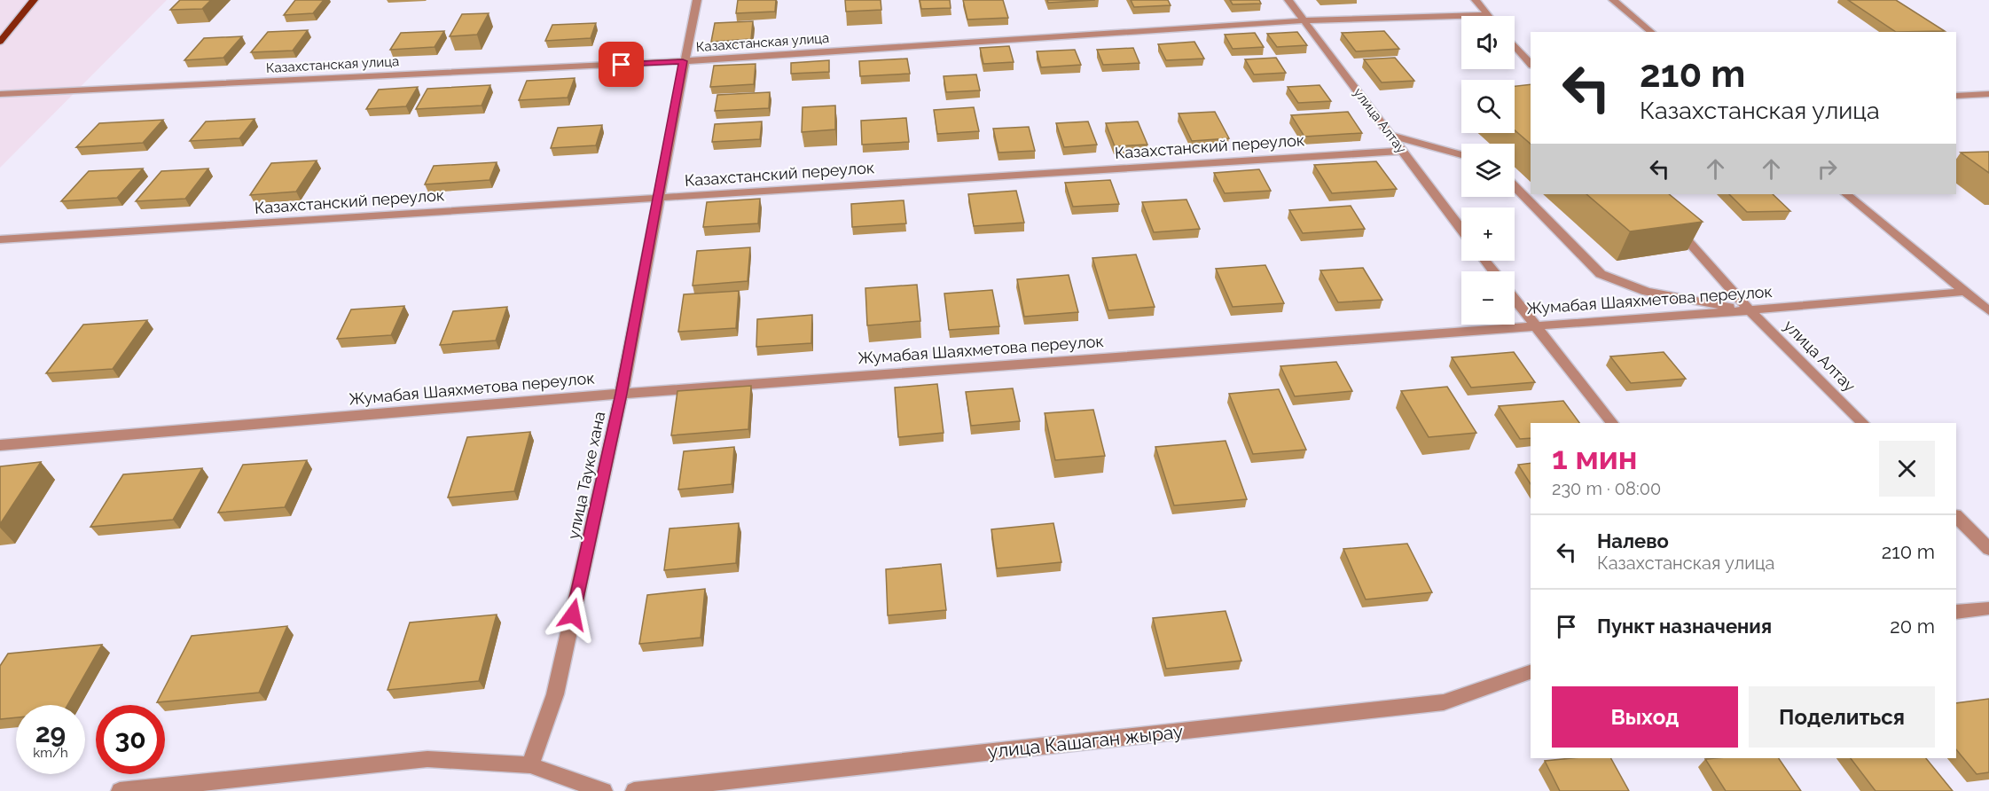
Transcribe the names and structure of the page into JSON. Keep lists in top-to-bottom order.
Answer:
{
  "streets": {
    "street": [
      "Казахстанская улица",
      "улица Алтау",
      "Казахстанский переулок",
      "Жумабая Шаяхметова переулок",
      "улица Тауке хана",
      "улица Кашаган жырау"
    ]
  },
  "crossings": [
    ["Казахстанская улица", "улица Алтау"],
    ["Казахстанская улица", "улица Тауке хана"],
    ["улица Алтау", "Казахстанский переулок"],
    ["улица Алтау", "Жумабая Шаяхметова переулок"],
    ["Казахстанский переулок", "улица Тауке хана"],
    ["Жумабая Шаяхметова переулок", "улица Тауке хана"]
  ],
  "page": {
    "map_buttons": ["+", "−"],
    "turn": ["210 m", "Казахстанская улица"],
    "heading": ["1 мин", "230 m · 08:00"],
    "list": [
      {
        "name": "Налево",
        "note": "Казахстанская улица",
        "value": "210 m"
      },
      {
        "name": "Пункт назначения",
        "value": "20 m"
      }
    ],
    "buttons": ["Выход", "Поделиться"],
    "speed": "29 km/h",
    "limit": "30"
  }
}
